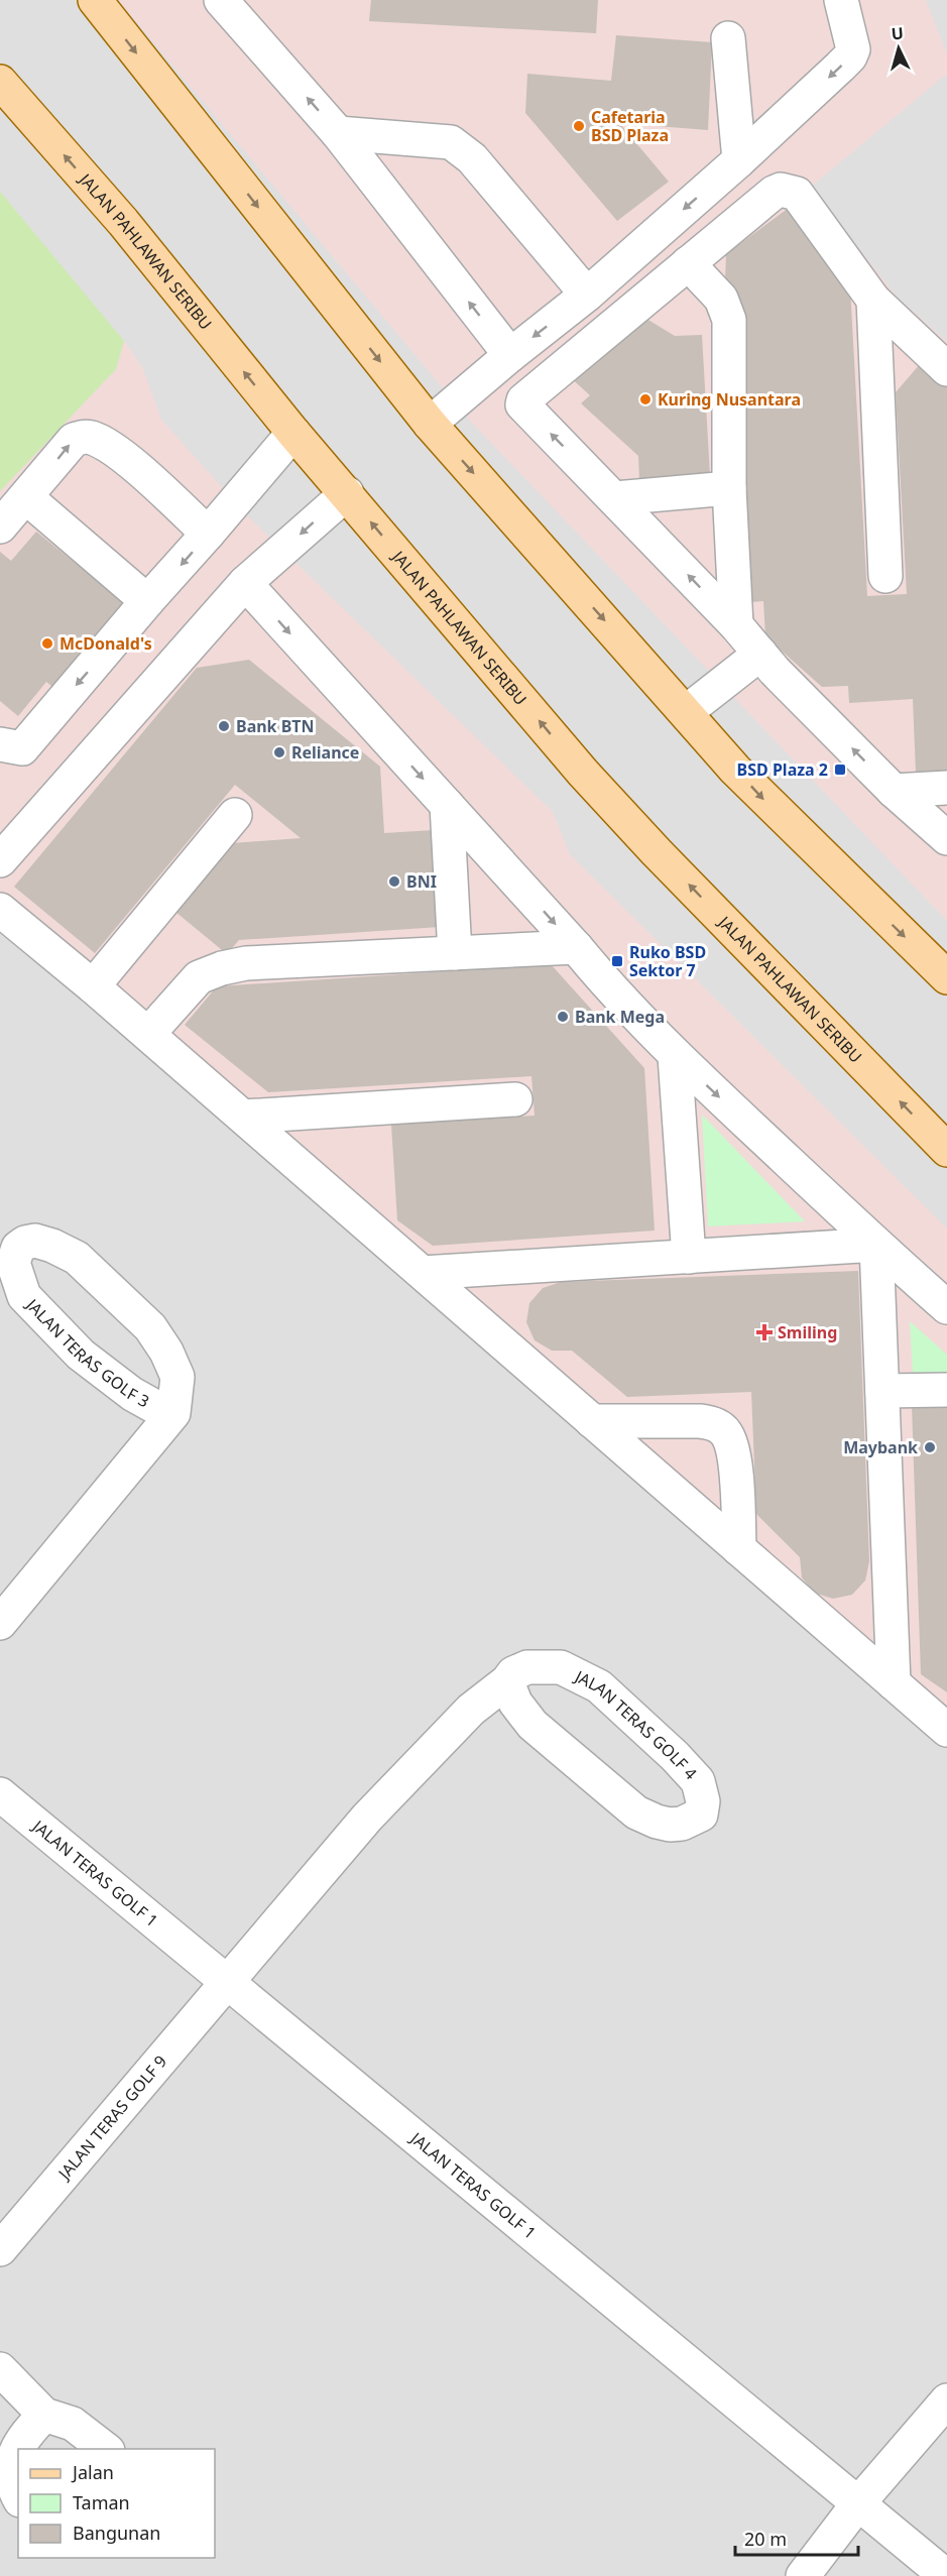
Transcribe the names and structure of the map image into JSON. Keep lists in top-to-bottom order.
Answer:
{
  "streets": {
    "main road": ["JALAN PAHLAWAN SERIBU"],
    "street": [
      "JALAN TERAS GOLF 3",
      "JALAN TERAS GOLF 4",
      "JALAN TERAS GOLF 1",
      "JALAN TERAS GOLF 9"
    ]
  },
  "crossings": [
    ["JALAN TERAS GOLF 4", "JALAN TERAS GOLF 1"],
    ["JALAN TERAS GOLF 4", "JALAN TERAS GOLF 9"],
    ["JALAN TERAS GOLF 1", "JALAN TERAS GOLF 9"]
  ],
  "places": {
    "other": [
      "Cafetaria BSD Plaza",
      "Kuring Nusantara",
      "McDonald's",
      "Bank BTN",
      "Reliance",
      "BNI",
      "Bank Mega",
      "Maybank"
    ],
    "transit": ["BSD Plaza 2", "Ruko BSD Sektor 7"],
    "health": ["Smiling"]
  },
  "legend": ["Jalan", "Taman", "Bangunan"],
  "scale_bar": "20 m",
  "north": "top"
}
